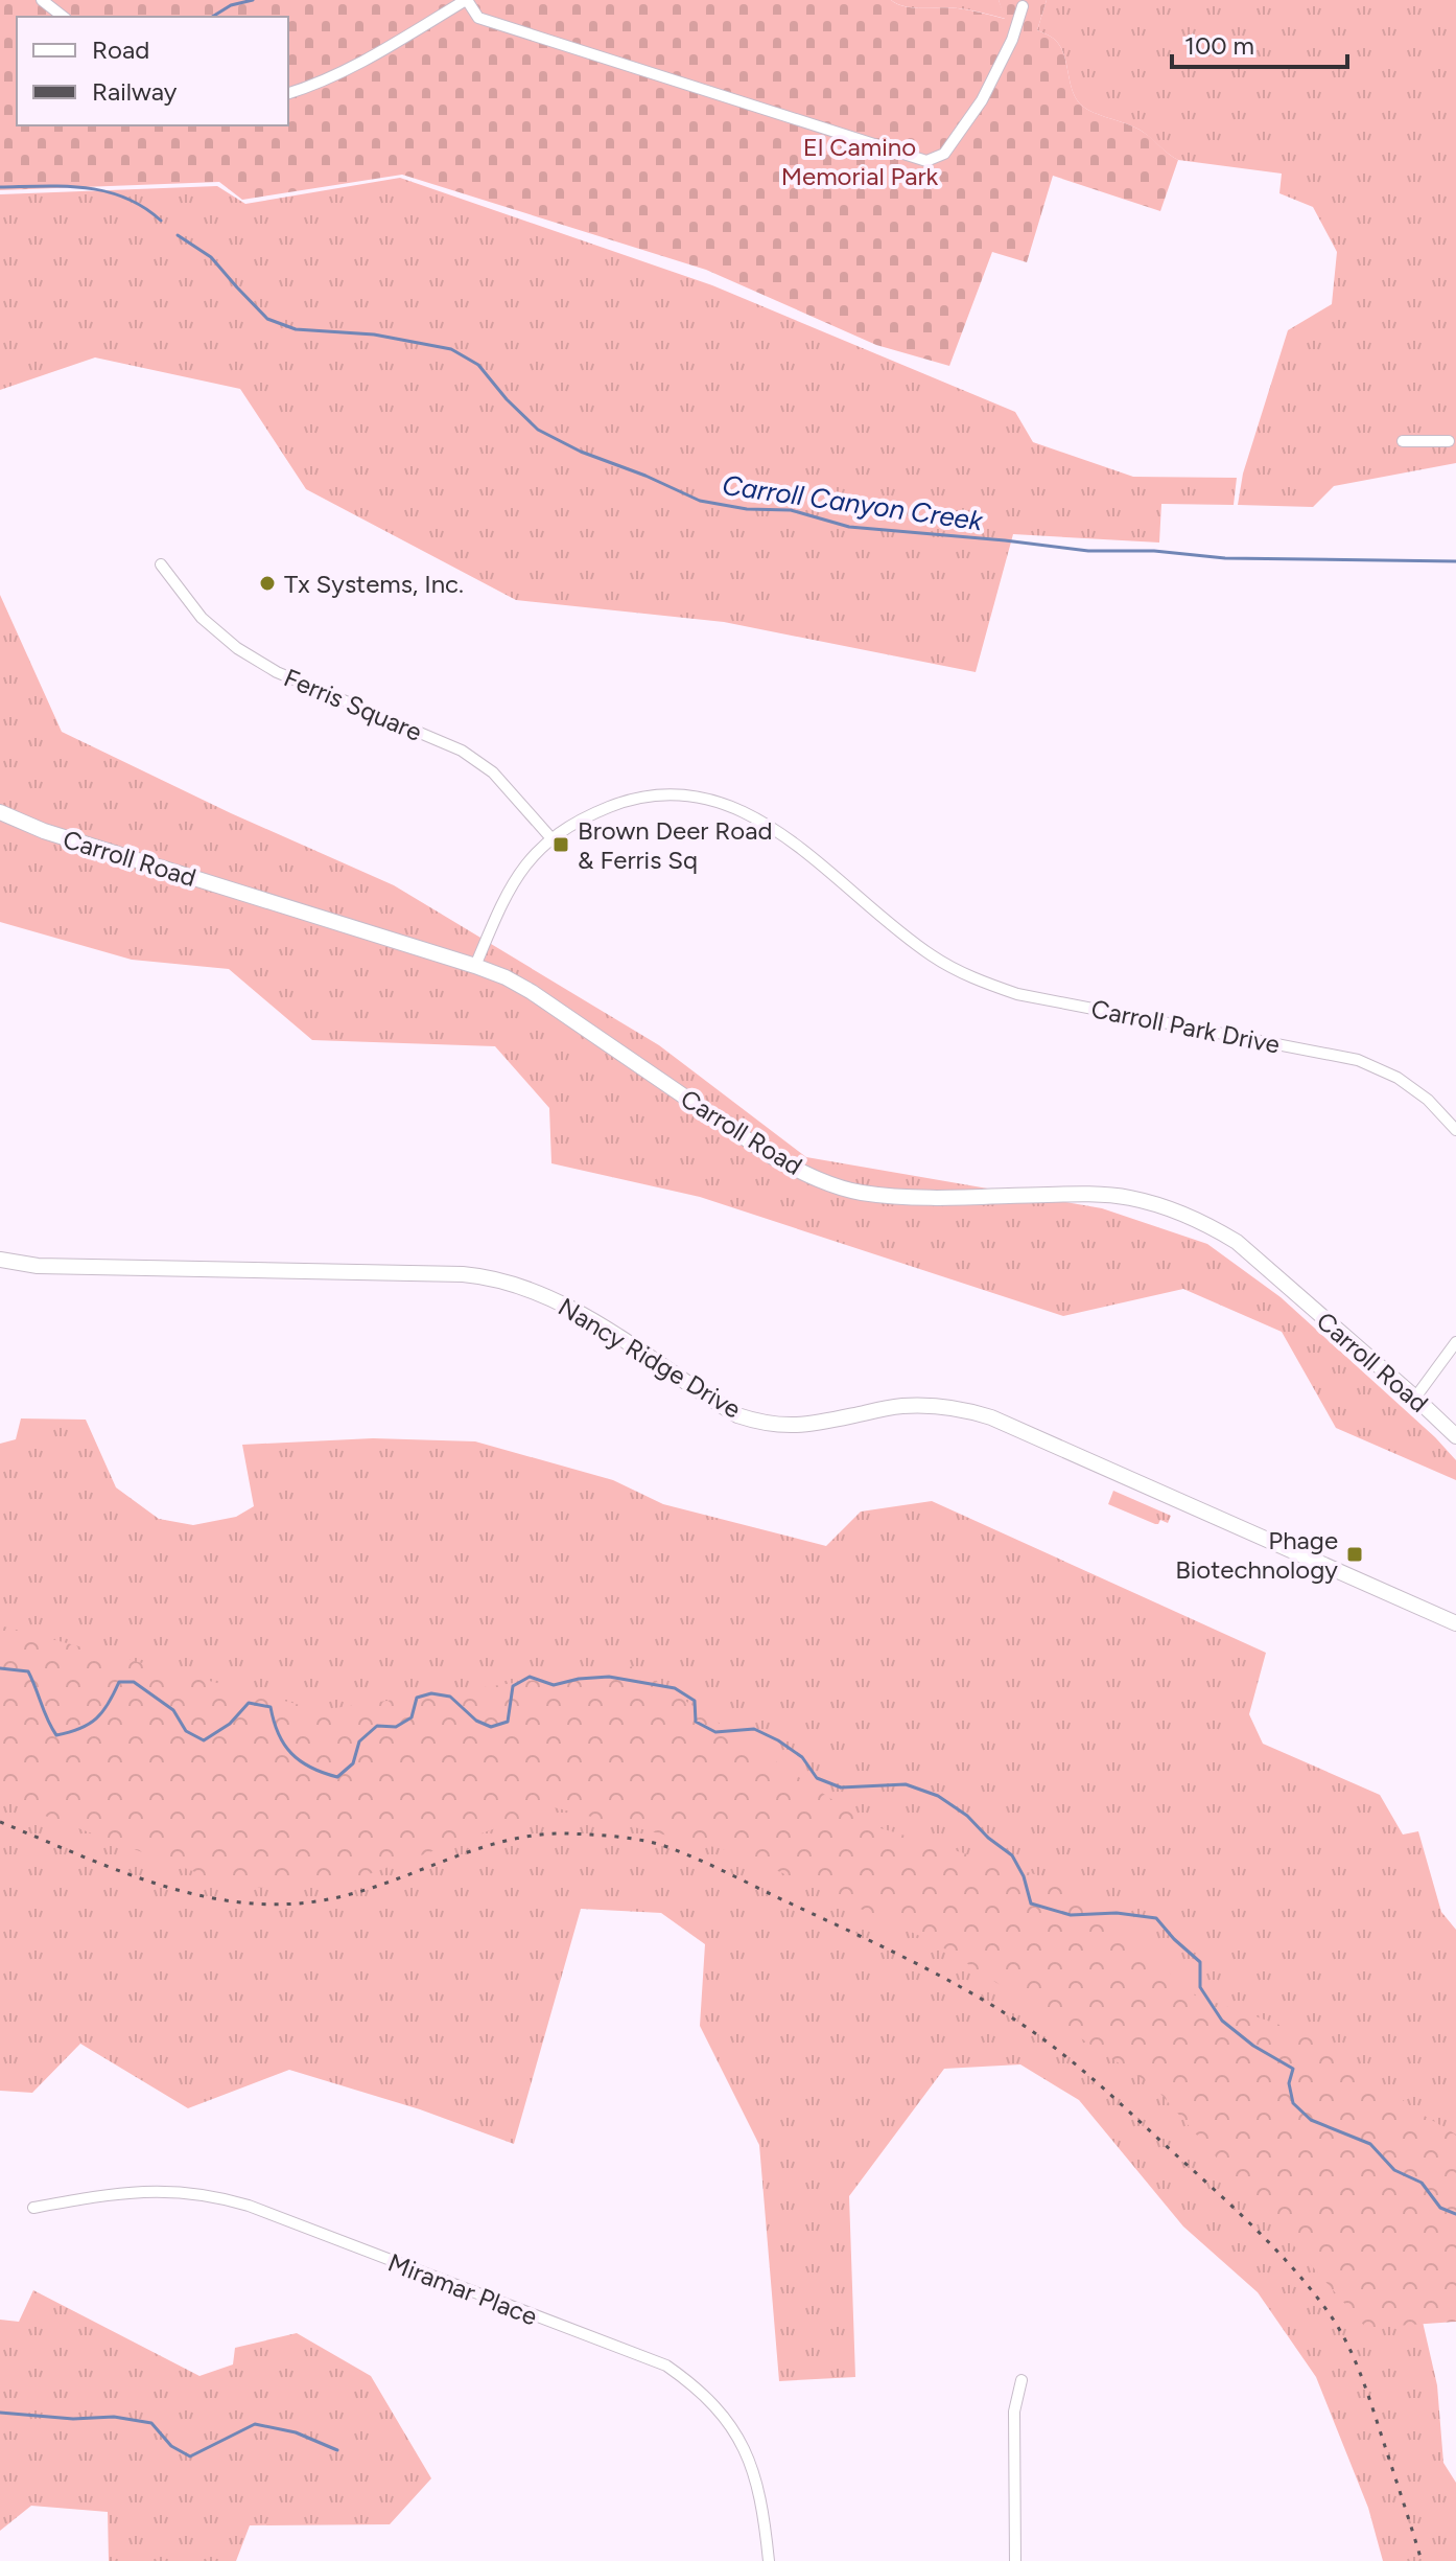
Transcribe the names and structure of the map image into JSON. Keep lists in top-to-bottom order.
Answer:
{
  "streets": {
    "main road": ["Carroll Road", "Nancy Ridge Drive"],
    "street": ["Ferris Square", "Carroll Park Drive", "Miramar Place"]
  },
  "crossings": [
    ["Ferris Square", "Carroll Park Drive"],
    ["Carroll Road", "Carroll Park Drive"]
  ],
  "water": ["Carroll Canyon Creek"],
  "parks": ["El Camino Memorial Park"],
  "places": {
    "other": ["Tx Systems, Inc."],
    "transit": ["Brown Deer Road & Ferris Sq", "Phage Biotechnology"]
  },
  "legend": ["Road", "Railway"],
  "scale_bar": "100 m"
}
